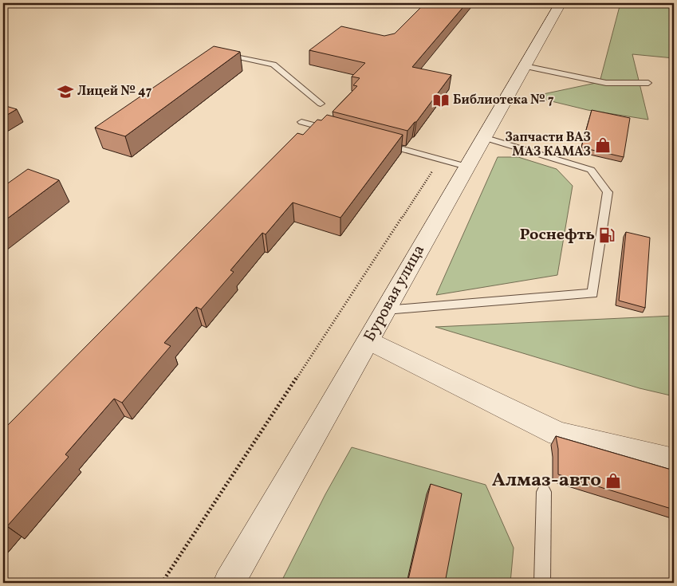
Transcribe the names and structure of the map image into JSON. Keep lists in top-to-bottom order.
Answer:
{
  "streets": {
    "main road": ["Буровая улица"]
  },
  "places": {
    "school or university": ["Лицей № 47"],
    "library": ["Библиотека № 7"],
    "shop": ["Запчасти ВАЗ МАЗ КАМАЗ", "Алмаз-авто"],
    "fuel station": ["Роснефть"]
  }
}
